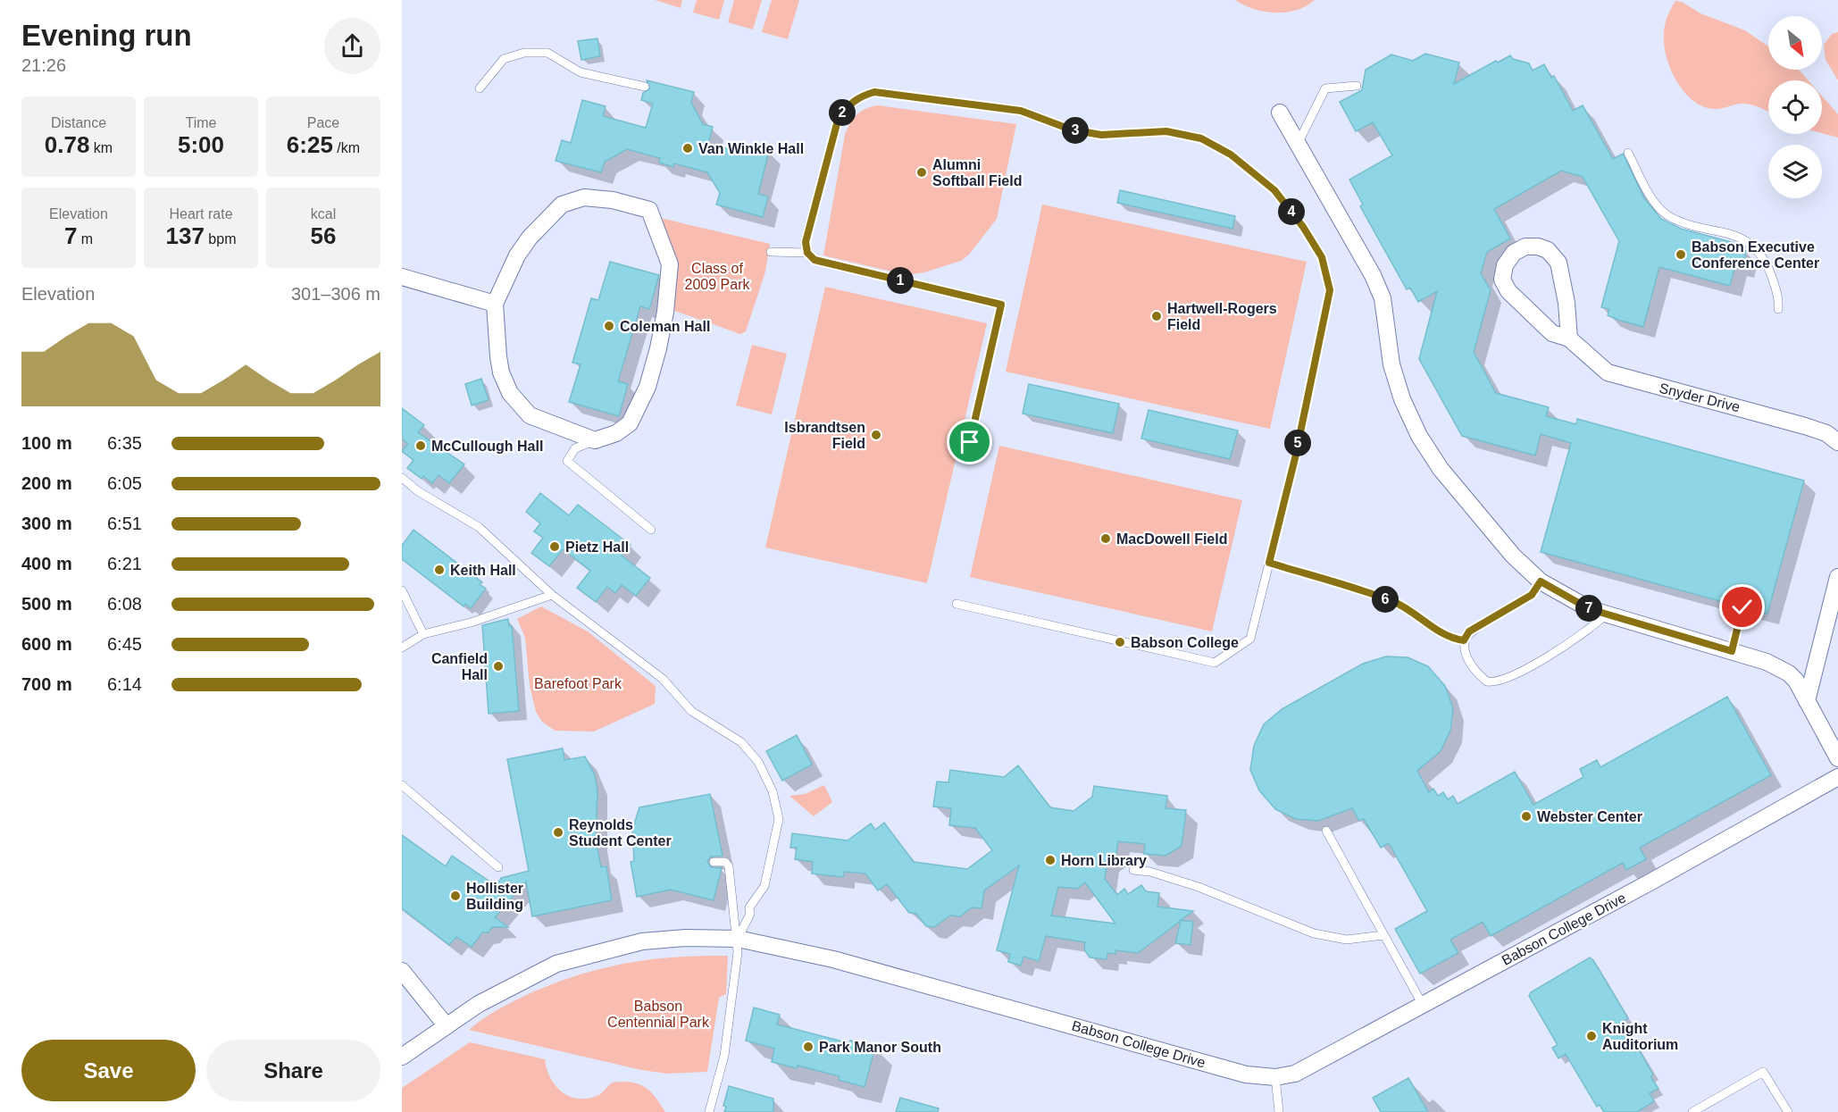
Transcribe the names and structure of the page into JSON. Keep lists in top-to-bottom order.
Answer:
{
  "streets": {
    "street": ["Snyder Drive", "Babson College Drive"]
  },
  "parks": ["Class of 2009 Park", "Barefoot Park", "Babson Centennial Park"],
  "places": [
    "Van Winkle Hall",
    "Alumni Softball Field",
    "Babson Executive Conference Center",
    "Hartwell-Rogers Field",
    "Coleman Hall",
    "Isbrandtsen Field",
    "McCullough Hall",
    "MacDowell Field",
    "Pietz Hall",
    "Keith Hall",
    "Babson College",
    "Canfield Hall",
    "Webster Center",
    "Reynolds Student Center",
    "Horn Library",
    "Hollister Building",
    "Knight Auditorium",
    "Park Manor South"
  ],
  "north": "bottom right",
  "page": {
    "heading": ["Evening run", "21:26"],
    "stats": [
      ["Distance", "0.78 km"],
      ["Time", "5:00"],
      ["Pace", "6:25 /km"],
      ["Elevation", "7 m"],
      ["Heart rate", "137 bpm"],
      ["kcal", "56"]
    ],
    "pins": [
      "2",
      "3",
      "4",
      "1",
      "5",
      "6",
      "7"
    ],
    "chart": ["Elevation", "301–306 m"],
    "list": [
      {
        "name": "100 m",
        "note": "6:35"
      },
      {
        "name": "200 m",
        "note": "6:05"
      },
      {
        "name": "300 m",
        "note": "6:51"
      },
      {
        "name": "400 m",
        "note": "6:21"
      },
      {
        "name": "500 m",
        "note": "6:08"
      },
      {
        "name": "600 m",
        "note": "6:45"
      },
      {
        "name": "700 m",
        "note": "6:14"
      }
    ],
    "buttons": ["Save", "Share"]
  }
}
